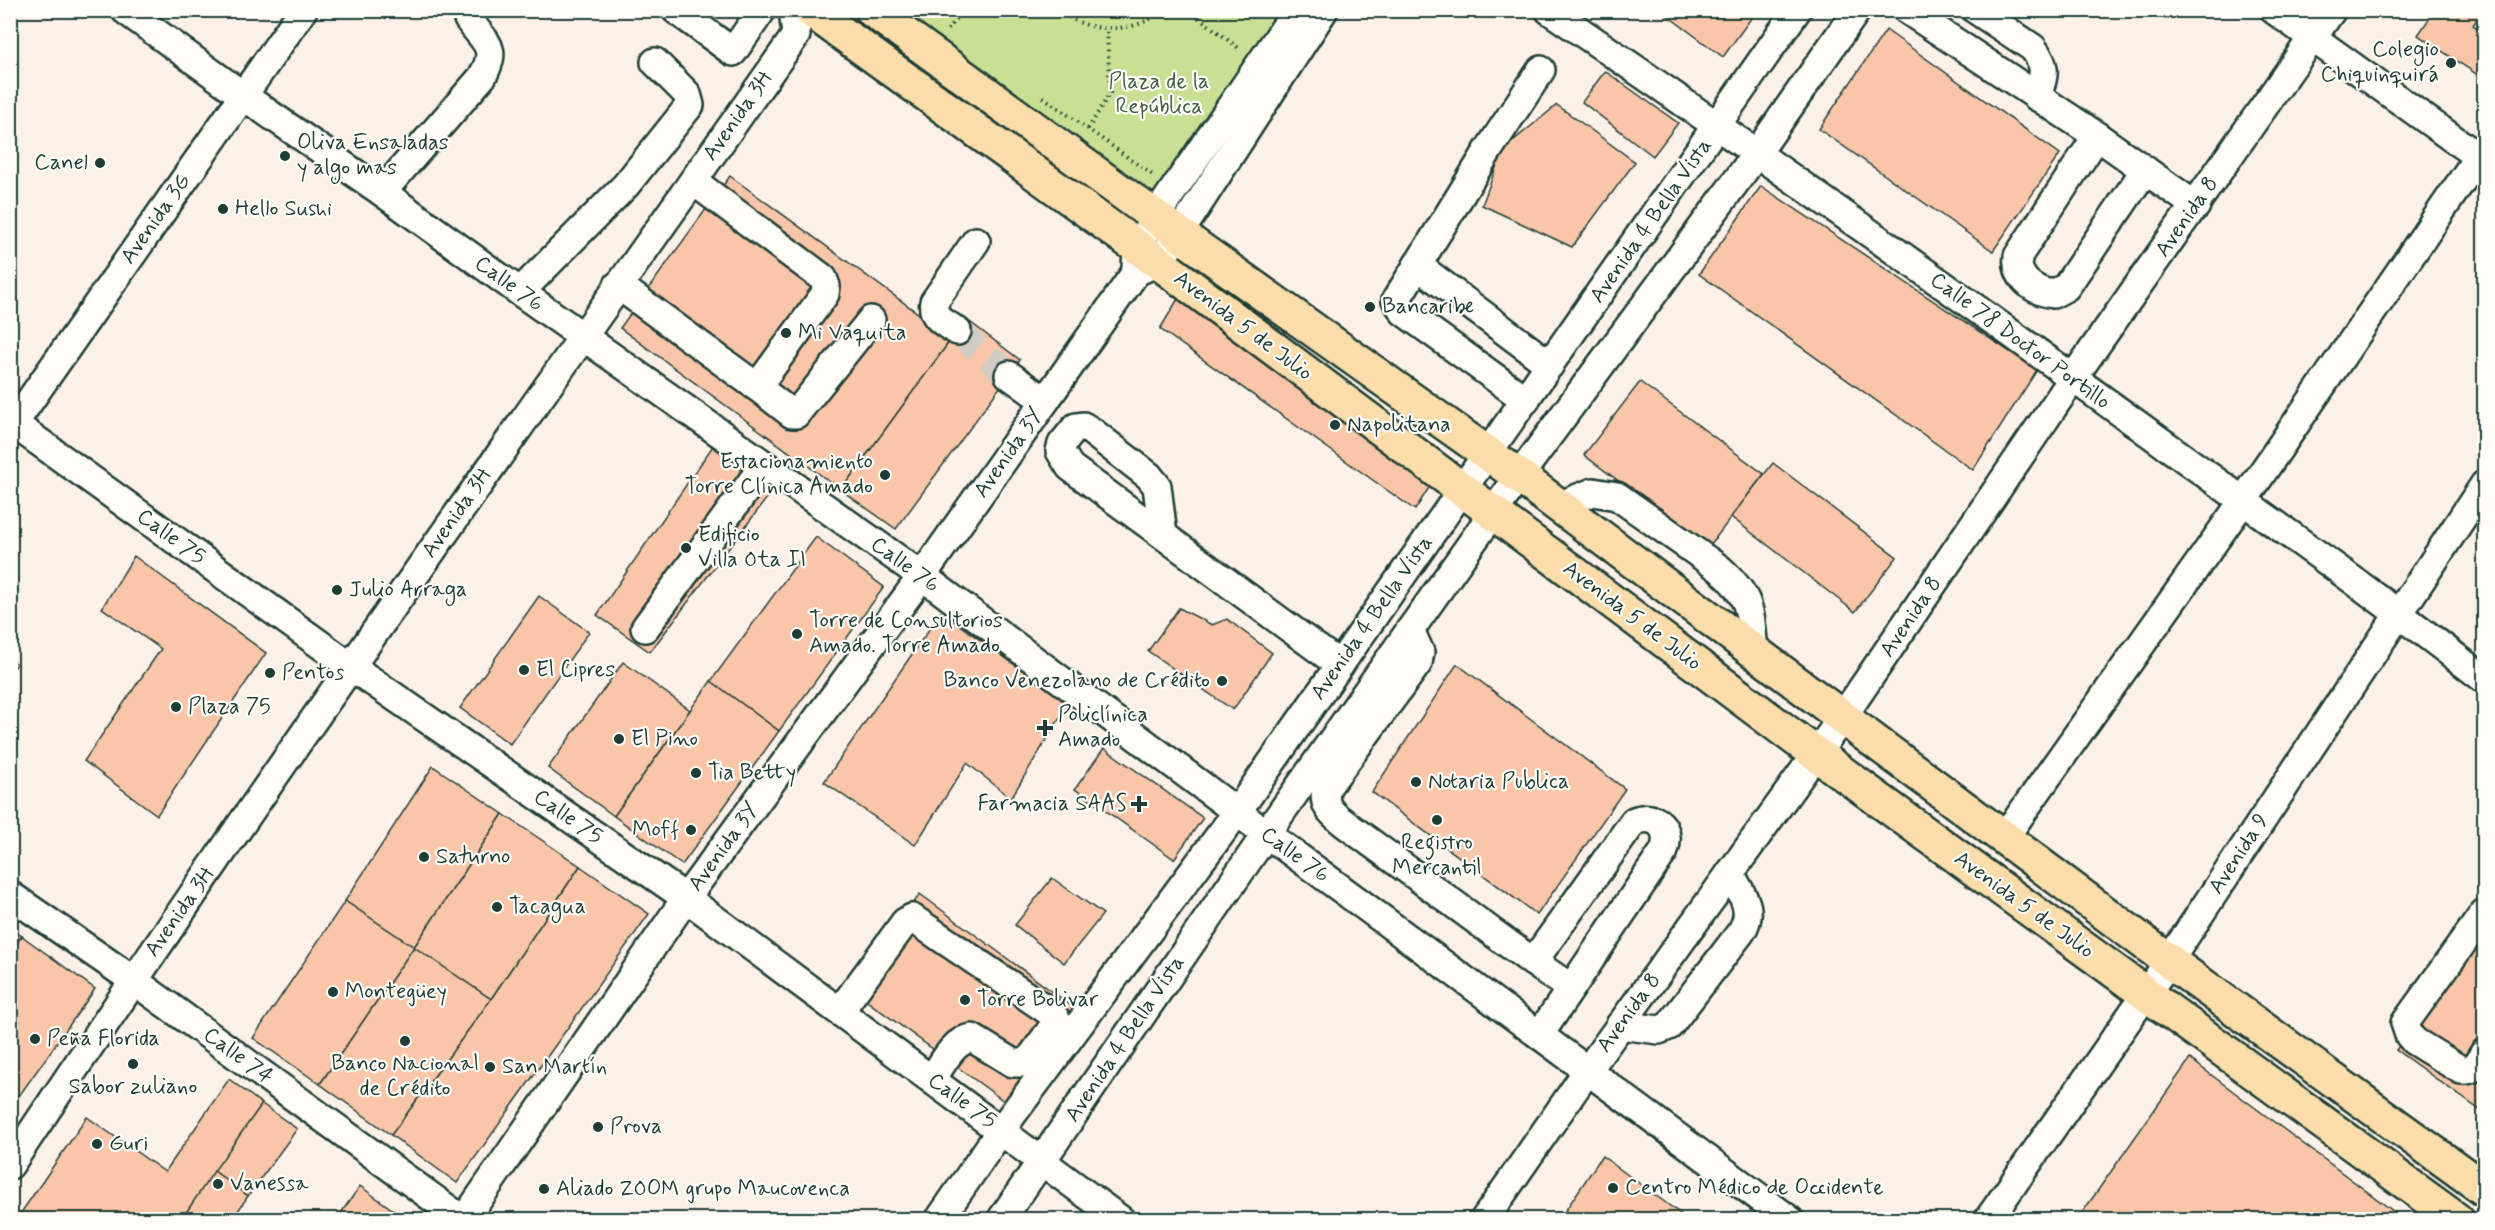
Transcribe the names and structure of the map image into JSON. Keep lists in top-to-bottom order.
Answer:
{
  "streets": {
    "main road": ["Avenida 5 de Julio"],
    "street": [
      "Avenida 3H",
      "Avenida 8",
      "Avenida 3G",
      "Avenida 4 Bella Vista",
      "Calle 76",
      "Calle 78 Doctor Portillo",
      "Avenida 3Y",
      "Calle 75",
      "Avenida 9",
      "Calle 74"
    ]
  },
  "crossings": [
    ["Avenida 3H", "Calle 76"],
    ["Avenida 3H", "Avenida 5 de Julio"],
    ["Avenida 3H", "Calle 75"],
    ["Avenida 3H", "Calle 74"],
    ["Avenida 8", "Calle 76"],
    ["Avenida 8", "Avenida 5 de Julio"],
    ["Avenida 8", "Calle 78 Doctor Portillo"],
    ["Avenida 3G", "Calle 76"],
    ["Avenida 3G", "Calle 75"],
    ["Avenida 4 Bella Vista", "Calle 76"],
    ["Avenida 4 Bella Vista", "Avenida 5 de Julio"],
    ["Avenida 4 Bella Vista", "Calle 78 Doctor Portillo"],
    ["Avenida 4 Bella Vista", "Calle 75"],
    ["Calle 76", "Avenida 3Y"],
    ["Avenida 5 de Julio", "Avenida 3Y"],
    ["Avenida 5 de Julio", "Avenida 9"],
    ["Calle 78 Doctor Portillo", "Avenida 9"],
    ["Avenida 3Y", "Calle 75"],
    ["Avenida 3Y", "Calle 74"]
  ],
  "parks": ["Plaza de la República"],
  "places": {
    "other": [
      "Colegio Chiquinquirá",
      "Oliva Ensaladas y algo mas",
      "Canel",
      "Hello Sushi",
      "Bancaribe",
      "Mi Vaquita",
      "Napolitana",
      "Estacionamiento Torre Clínica Amado",
      "Edificio Villa Ota II",
      "Julio Arraga",
      "Torre de Consultorios Amado. Torre Amado",
      "El Cipres",
      "Pentos",
      "Banco Venezolano de Crédito",
      "Plaza 75",
      "El Pino",
      "Tia Betty",
      "Notaria Publica",
      "Registro Mercantil",
      "Moff",
      "Saturno",
      "Tacagua",
      "Montegüey",
      "Torre Bolivar",
      "Peña Florida",
      "Banco Nacional de Crédito",
      "Sabor zuliano",
      "San Martín",
      "Prova",
      "Guri",
      "Vanessa",
      "Centro Médico de Occidente",
      "Aliado ZOOM grupo Maucovenca"
    ],
    "health": ["Policlínica Amado", "Farmacia SAAS"]
  }
}
